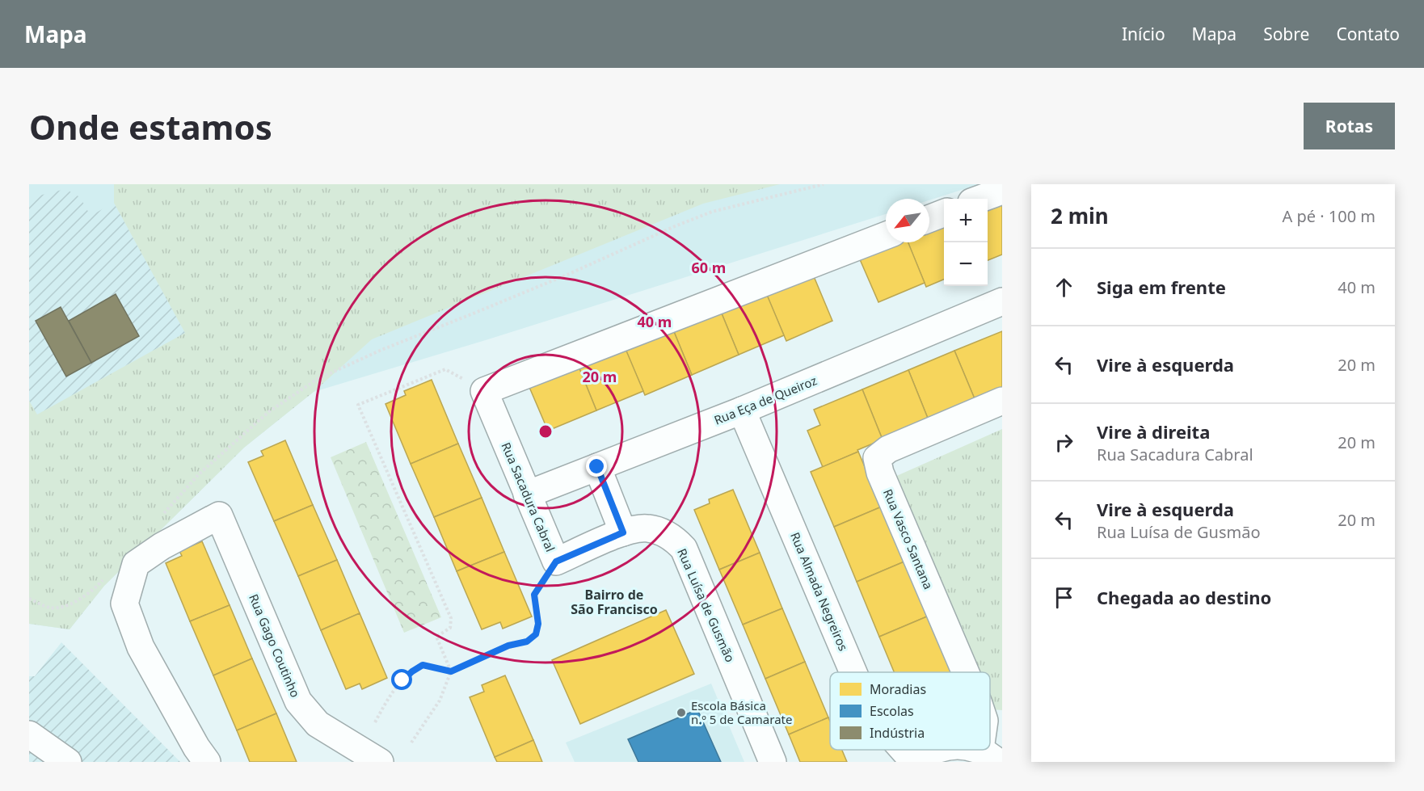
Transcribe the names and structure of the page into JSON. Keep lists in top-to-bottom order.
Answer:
{
  "streets": {
    "street": [
      "Rua Eça de Queiroz",
      "Rua Sacadura Cabral",
      "Rua Vasco Santana",
      "Rua Almada Negreiros",
      "Rua Luísa de Gusmão",
      "Rua Gago Coutinho"
    ]
  },
  "crossings": [
    ["Rua Eça de Queiroz", "Rua Sacadura Cabral"],
    ["Rua Eça de Queiroz", "Rua Almada Negreiros"],
    ["Rua Sacadura Cabral", "Rua Luísa de Gusmão"]
  ],
  "districts": ["Bairro de São Francisco"],
  "places": ["Escola Básica n.º 5 de Camarate"],
  "legend": ["Moradias", "Escolas", "Indústria"],
  "north": "bottom left",
  "page": {
    "header": "Mapa",
    "nav": [
      "Início",
      "Mapa",
      "Sobre",
      "Contato"
    ],
    "buttons": "Rotas",
    "title": "Onde estamos",
    "heading": ["2 min", "A pé · 100 m"],
    "map_buttons": ["+", "−"],
    "list": [
      ["Siga em frente", "40 m"],
      ["Vire à esquerda", "20 m"],
      ["Vire à direita", "Rua Sacadura Cabral", "20 m"],
      ["Vire à esquerda", "Rua Luísa de Gusmão", "20 m"],
      "Chegada ao destino"
    ]
  },
  "rings": ["60 m", "40 m", "20 m"]
}
